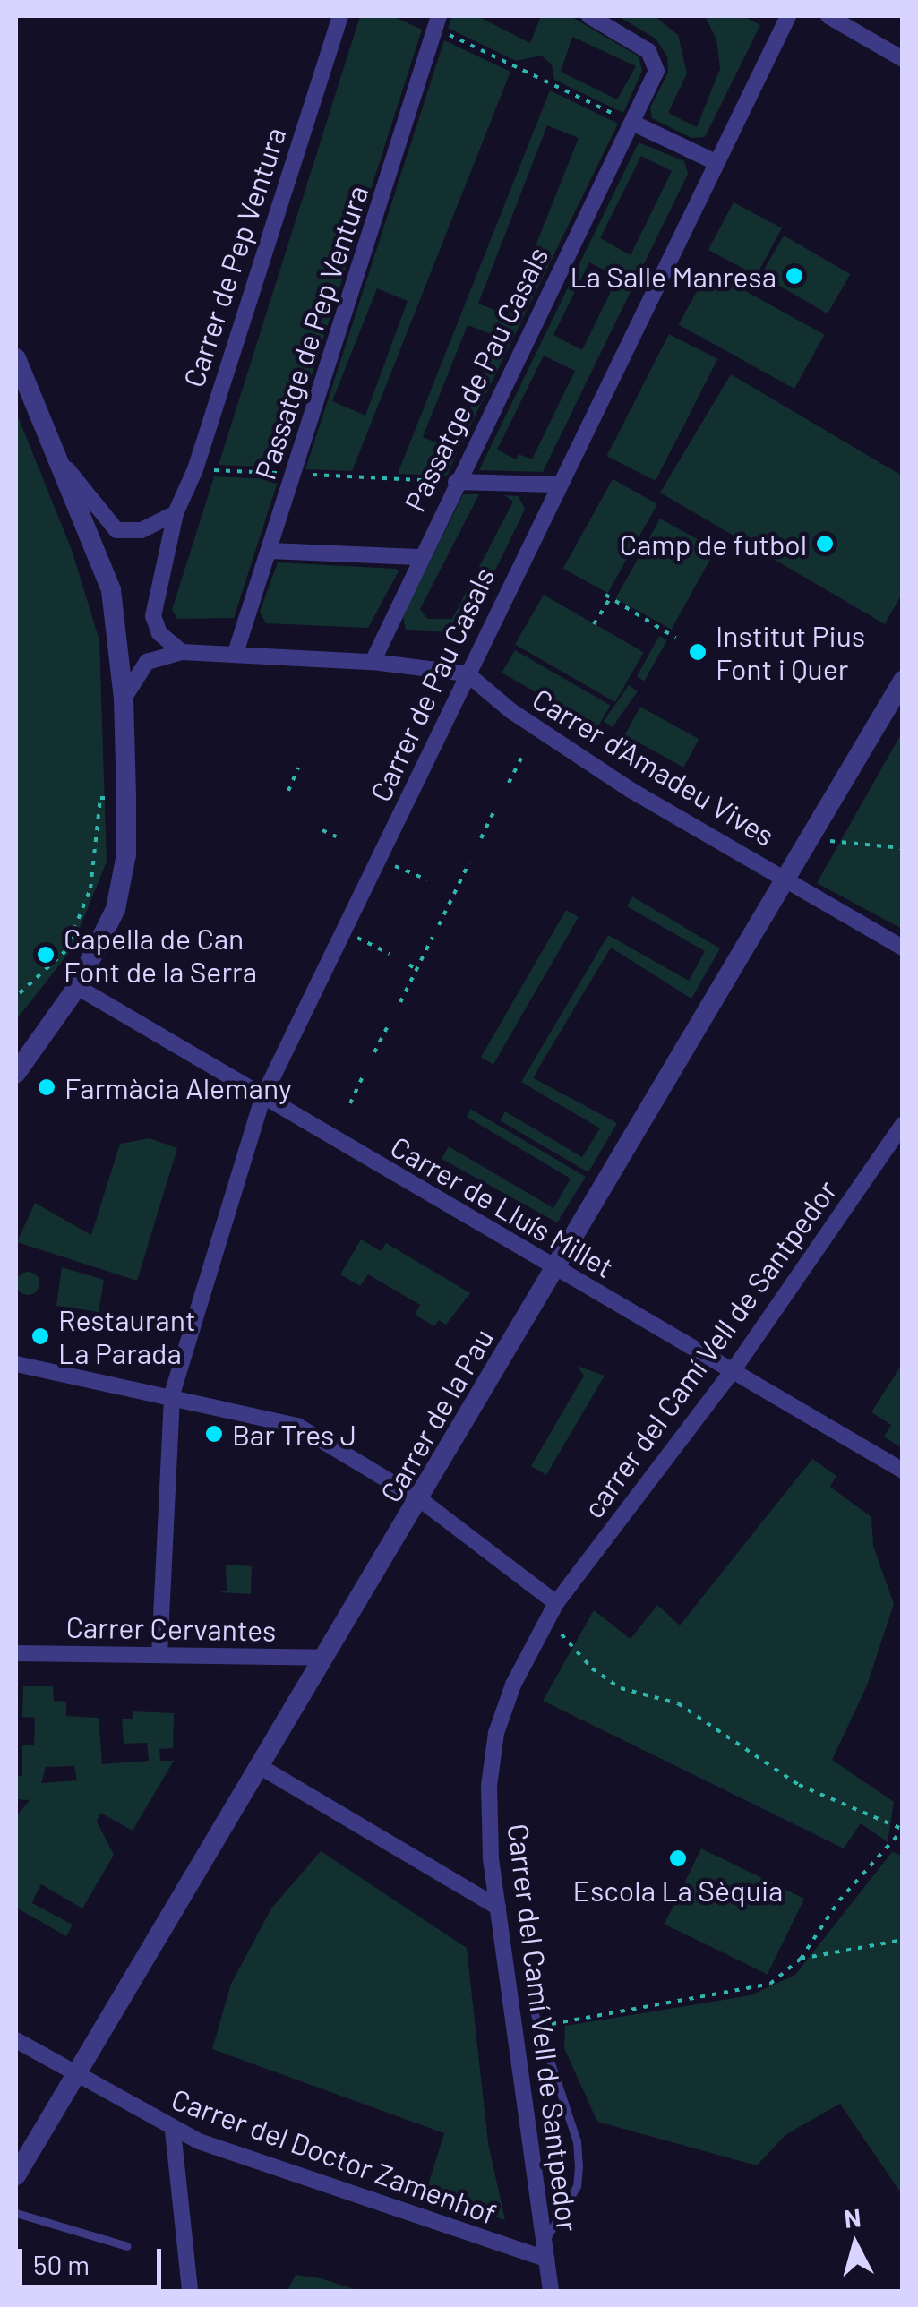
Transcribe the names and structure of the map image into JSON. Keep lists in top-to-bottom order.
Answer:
{
  "streets": {
    "street": [
      "Carrer de Pep Ventura",
      "Passatge de Pep Ventura",
      "Passatge de Pau Casals",
      "Carrer de Pau Casals",
      "Carrer d'Amadeu Vives",
      "Carrer de Lluís Millet",
      "carrer del Camí Vell de Santpedor",
      "Carrer de la Pau",
      "Carrer Cervantes",
      "Carrer del Camí Vell de Santpedor",
      "Carrer del Doctor Zamenhof"
    ]
  },
  "crossings": [
    ["Carrer de Pau Casals", "Carrer d'Amadeu Vives"],
    ["Carrer de Pau Casals", "Carrer de Lluís Millet"],
    ["Carrer de Pau Casals", "Carrer Cervantes"],
    ["Carrer d'Amadeu Vives", "Carrer de la Pau"],
    ["Carrer de Lluís Millet", "carrer del Camí Vell de Santpedor"],
    ["Carrer de Lluís Millet", "Carrer de la Pau"],
    ["carrer del Camí Vell de Santpedor", "Carrer del Camí Vell de Santpedor"],
    ["Carrer de la Pau", "Carrer Cervantes"],
    ["Carrer de la Pau", "Carrer del Doctor Zamenhof"],
    ["Carrer del Camí Vell de Santpedor", "Carrer del Doctor Zamenhof"]
  ],
  "places": [
    "La Salle Manresa",
    "Camp de futbol",
    "Institut Pius Font i Quer",
    "Capella de Can Font de la Serra",
    "Farmàcia Alemany",
    "Restaurant La Parada",
    "Bar Tres J",
    "Escola La Sèquia"
  ],
  "scale_bar": "50 m",
  "north": "top"
}
